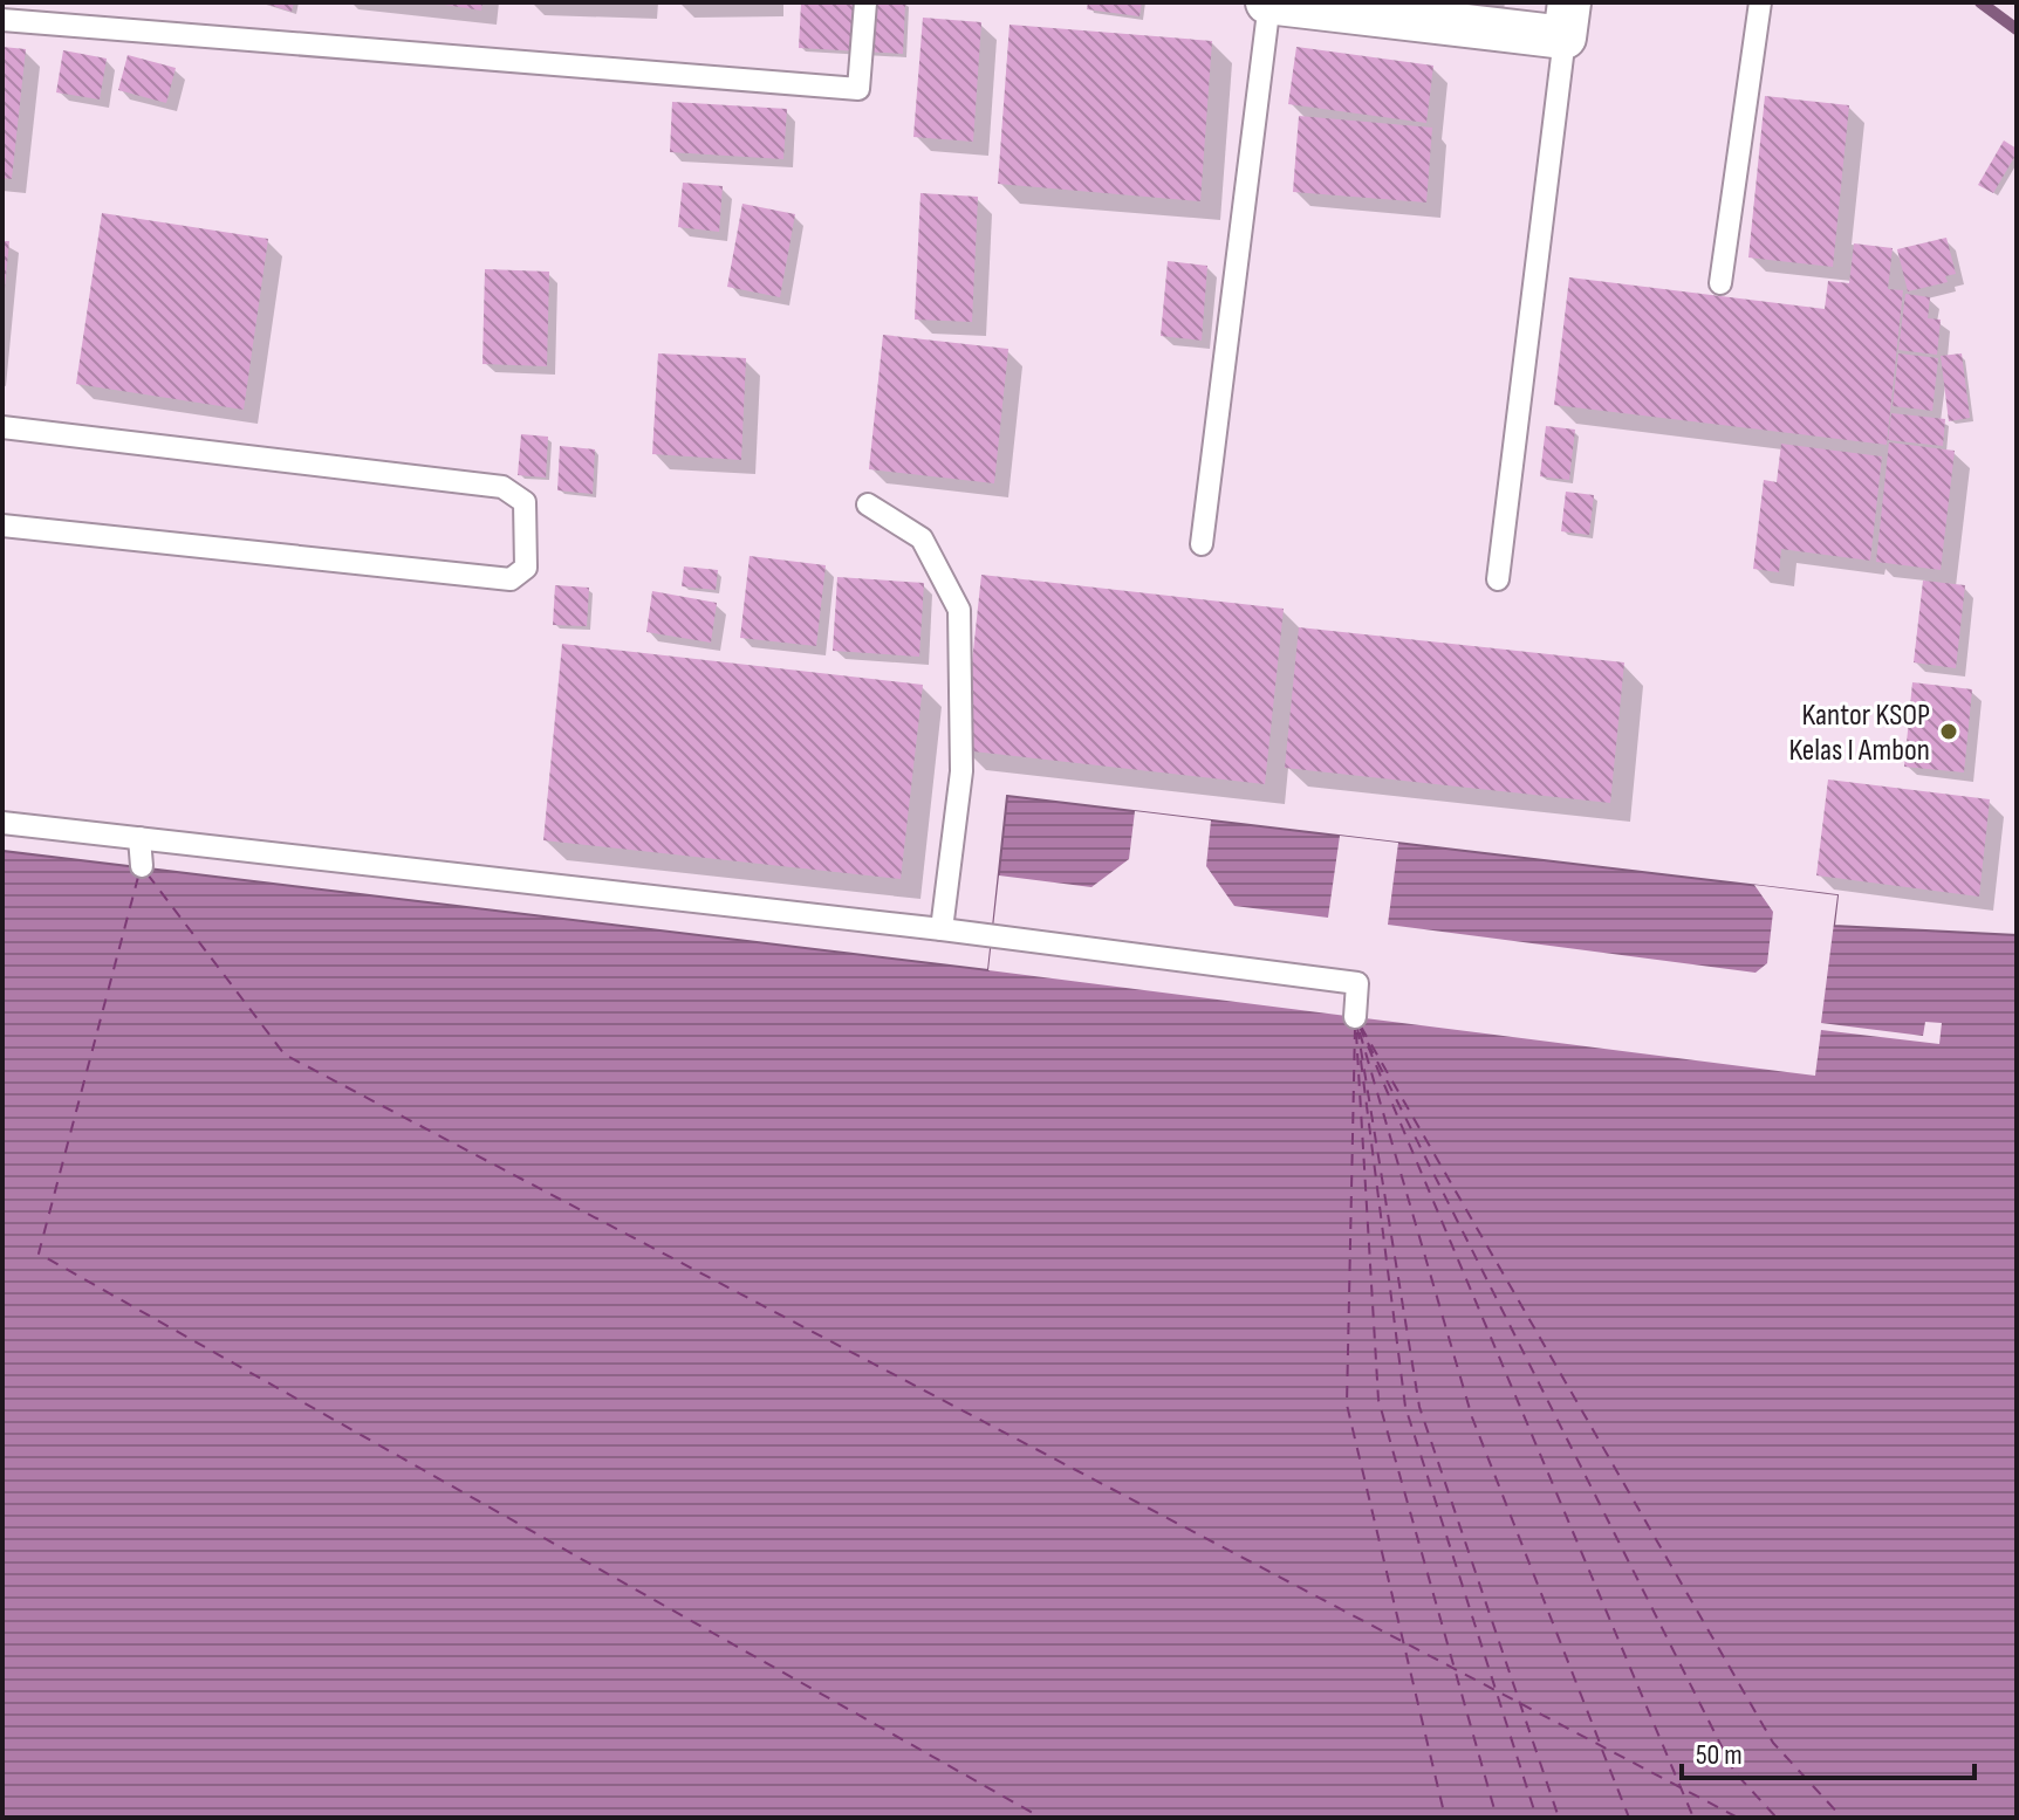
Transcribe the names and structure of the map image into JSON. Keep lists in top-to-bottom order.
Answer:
{
  "places": ["Kantor KSOP Kelas I Ambon"],
  "scale_bar": "50 m"
}
